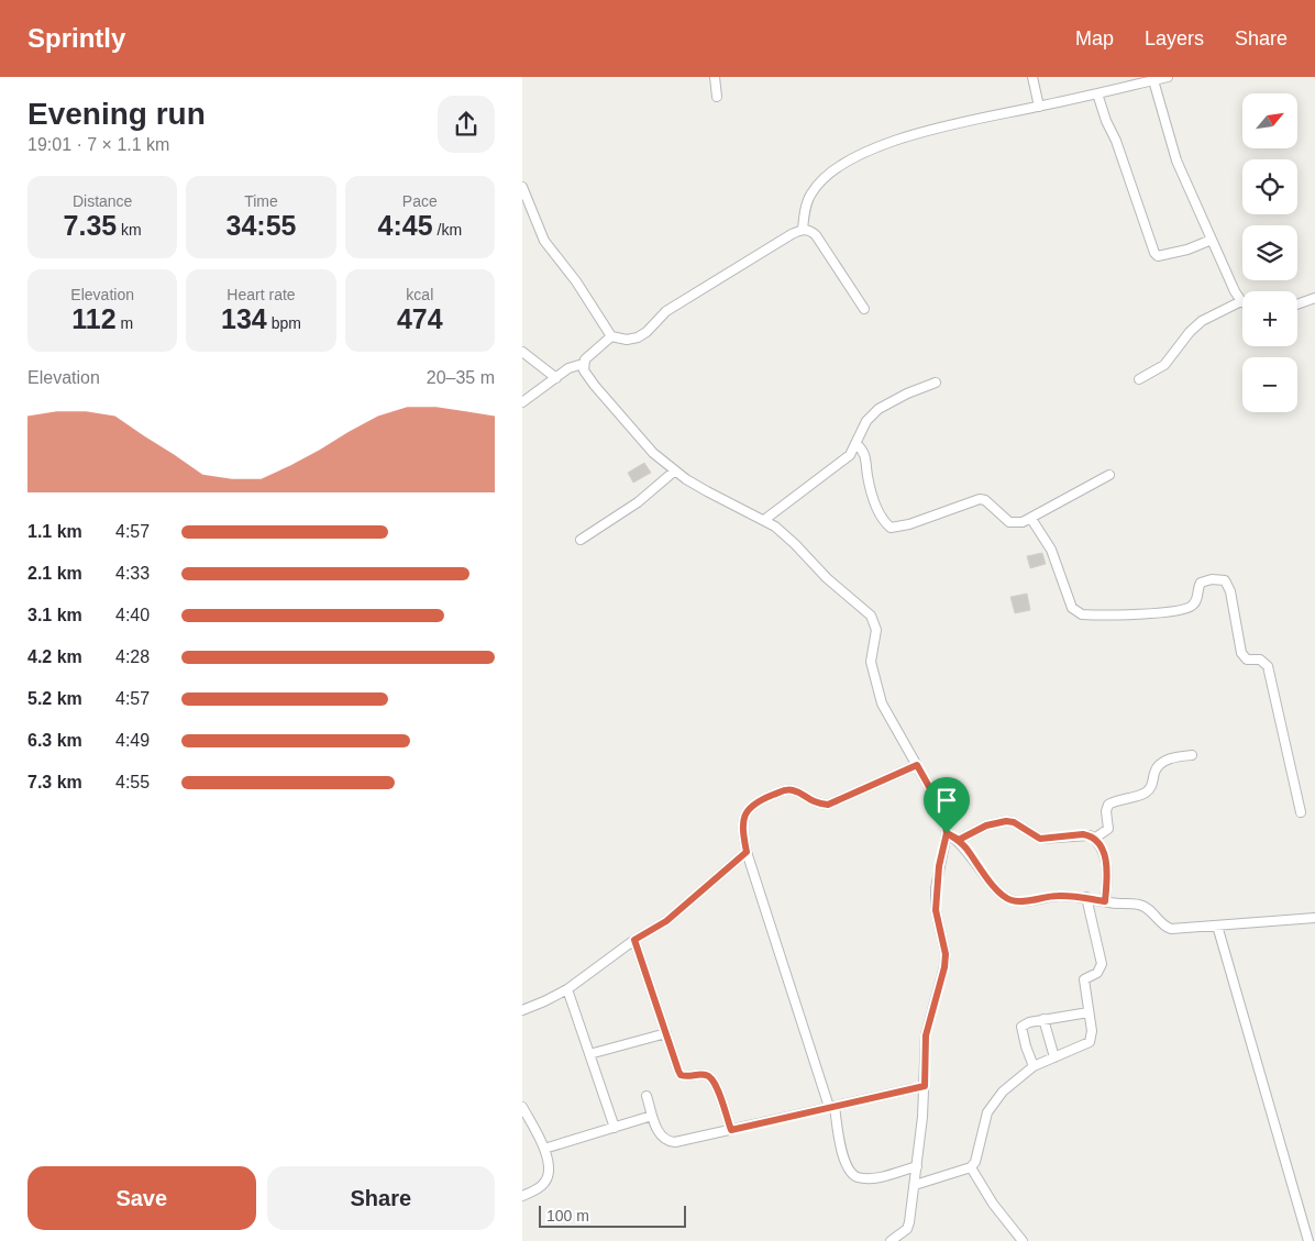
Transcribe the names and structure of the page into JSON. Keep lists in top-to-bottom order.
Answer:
{
  "scale_bar": "100 m",
  "north": "top right",
  "page": {
    "header": "Sprintly",
    "nav": ["Map", "Layers", "Share"],
    "heading": ["Evening run", "19:01 · 7 × 1.1 km"],
    "map_buttons": ["+", "−"],
    "stats": [
      ["Distance", "7.35 km"],
      ["Time", "34:55"],
      ["Pace", "4:45 /km"],
      ["Elevation", "112 m"],
      ["Heart rate", "134 bpm"],
      ["kcal", "474"]
    ],
    "chart": ["Elevation", "20–35 m"],
    "list": [
      {
        "name": "1.1 km",
        "note": "4:57"
      },
      {
        "name": "2.1 km",
        "note": "4:33"
      },
      {
        "name": "3.1 km",
        "note": "4:40"
      },
      {
        "name": "4.2 km",
        "note": "4:28"
      },
      {
        "name": "5.2 km",
        "note": "4:57"
      },
      {
        "name": "6.3 km",
        "note": "4:49"
      },
      {
        "name": "7.3 km",
        "note": "4:55"
      }
    ],
    "buttons": ["Save", "Share"],
    "scale": "100 m"
  }
}
